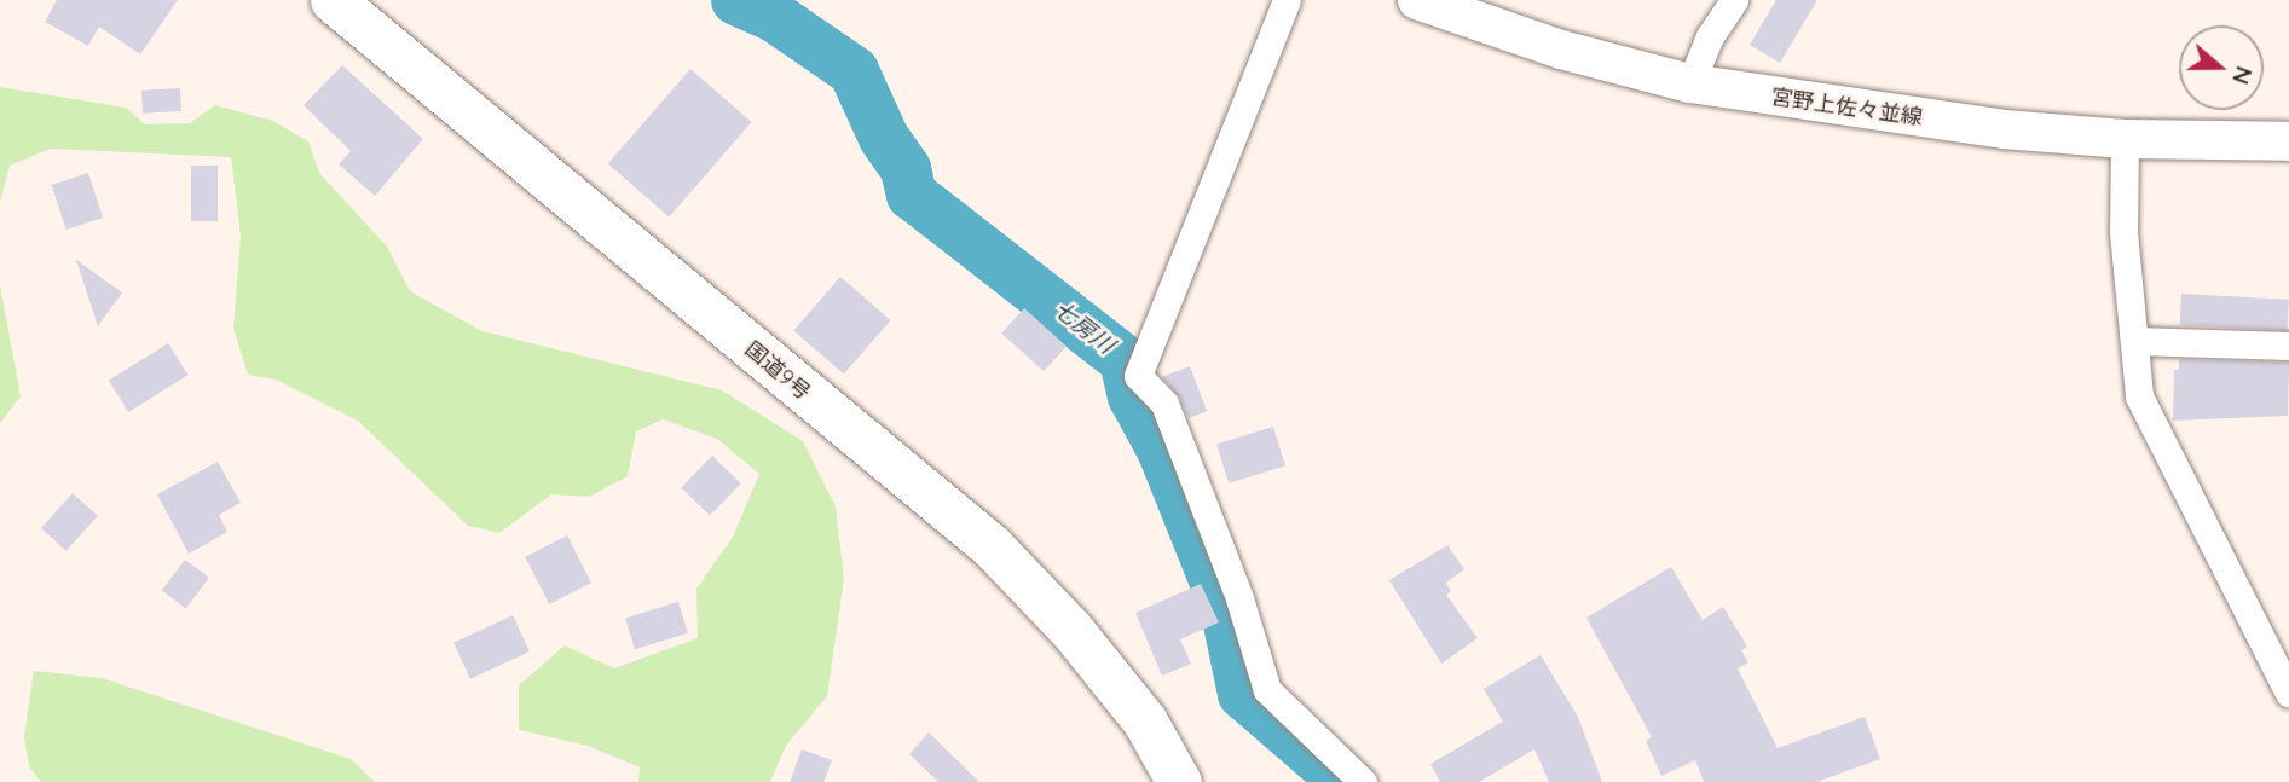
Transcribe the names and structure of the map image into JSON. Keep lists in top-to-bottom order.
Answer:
{
  "streets": {
    "highway": ["国道9号"],
    "main road": ["宮野上佐々並線"]
  },
  "water": ["七房川"],
  "north": "right"
}
